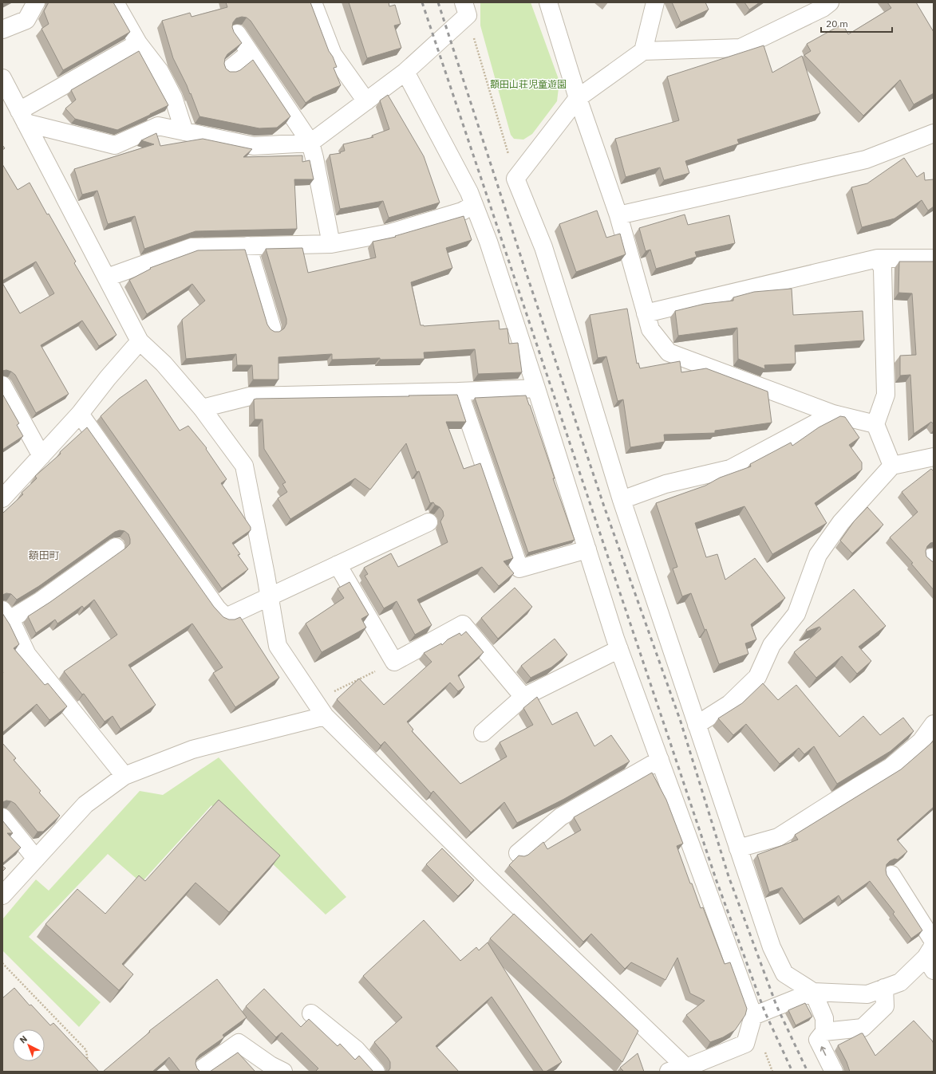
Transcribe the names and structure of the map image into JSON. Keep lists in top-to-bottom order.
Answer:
{
  "districts": ["額田町"],
  "parks": ["額田山荘児童遊園"],
  "scale_bar": "20 m",
  "north": "top left"
}
